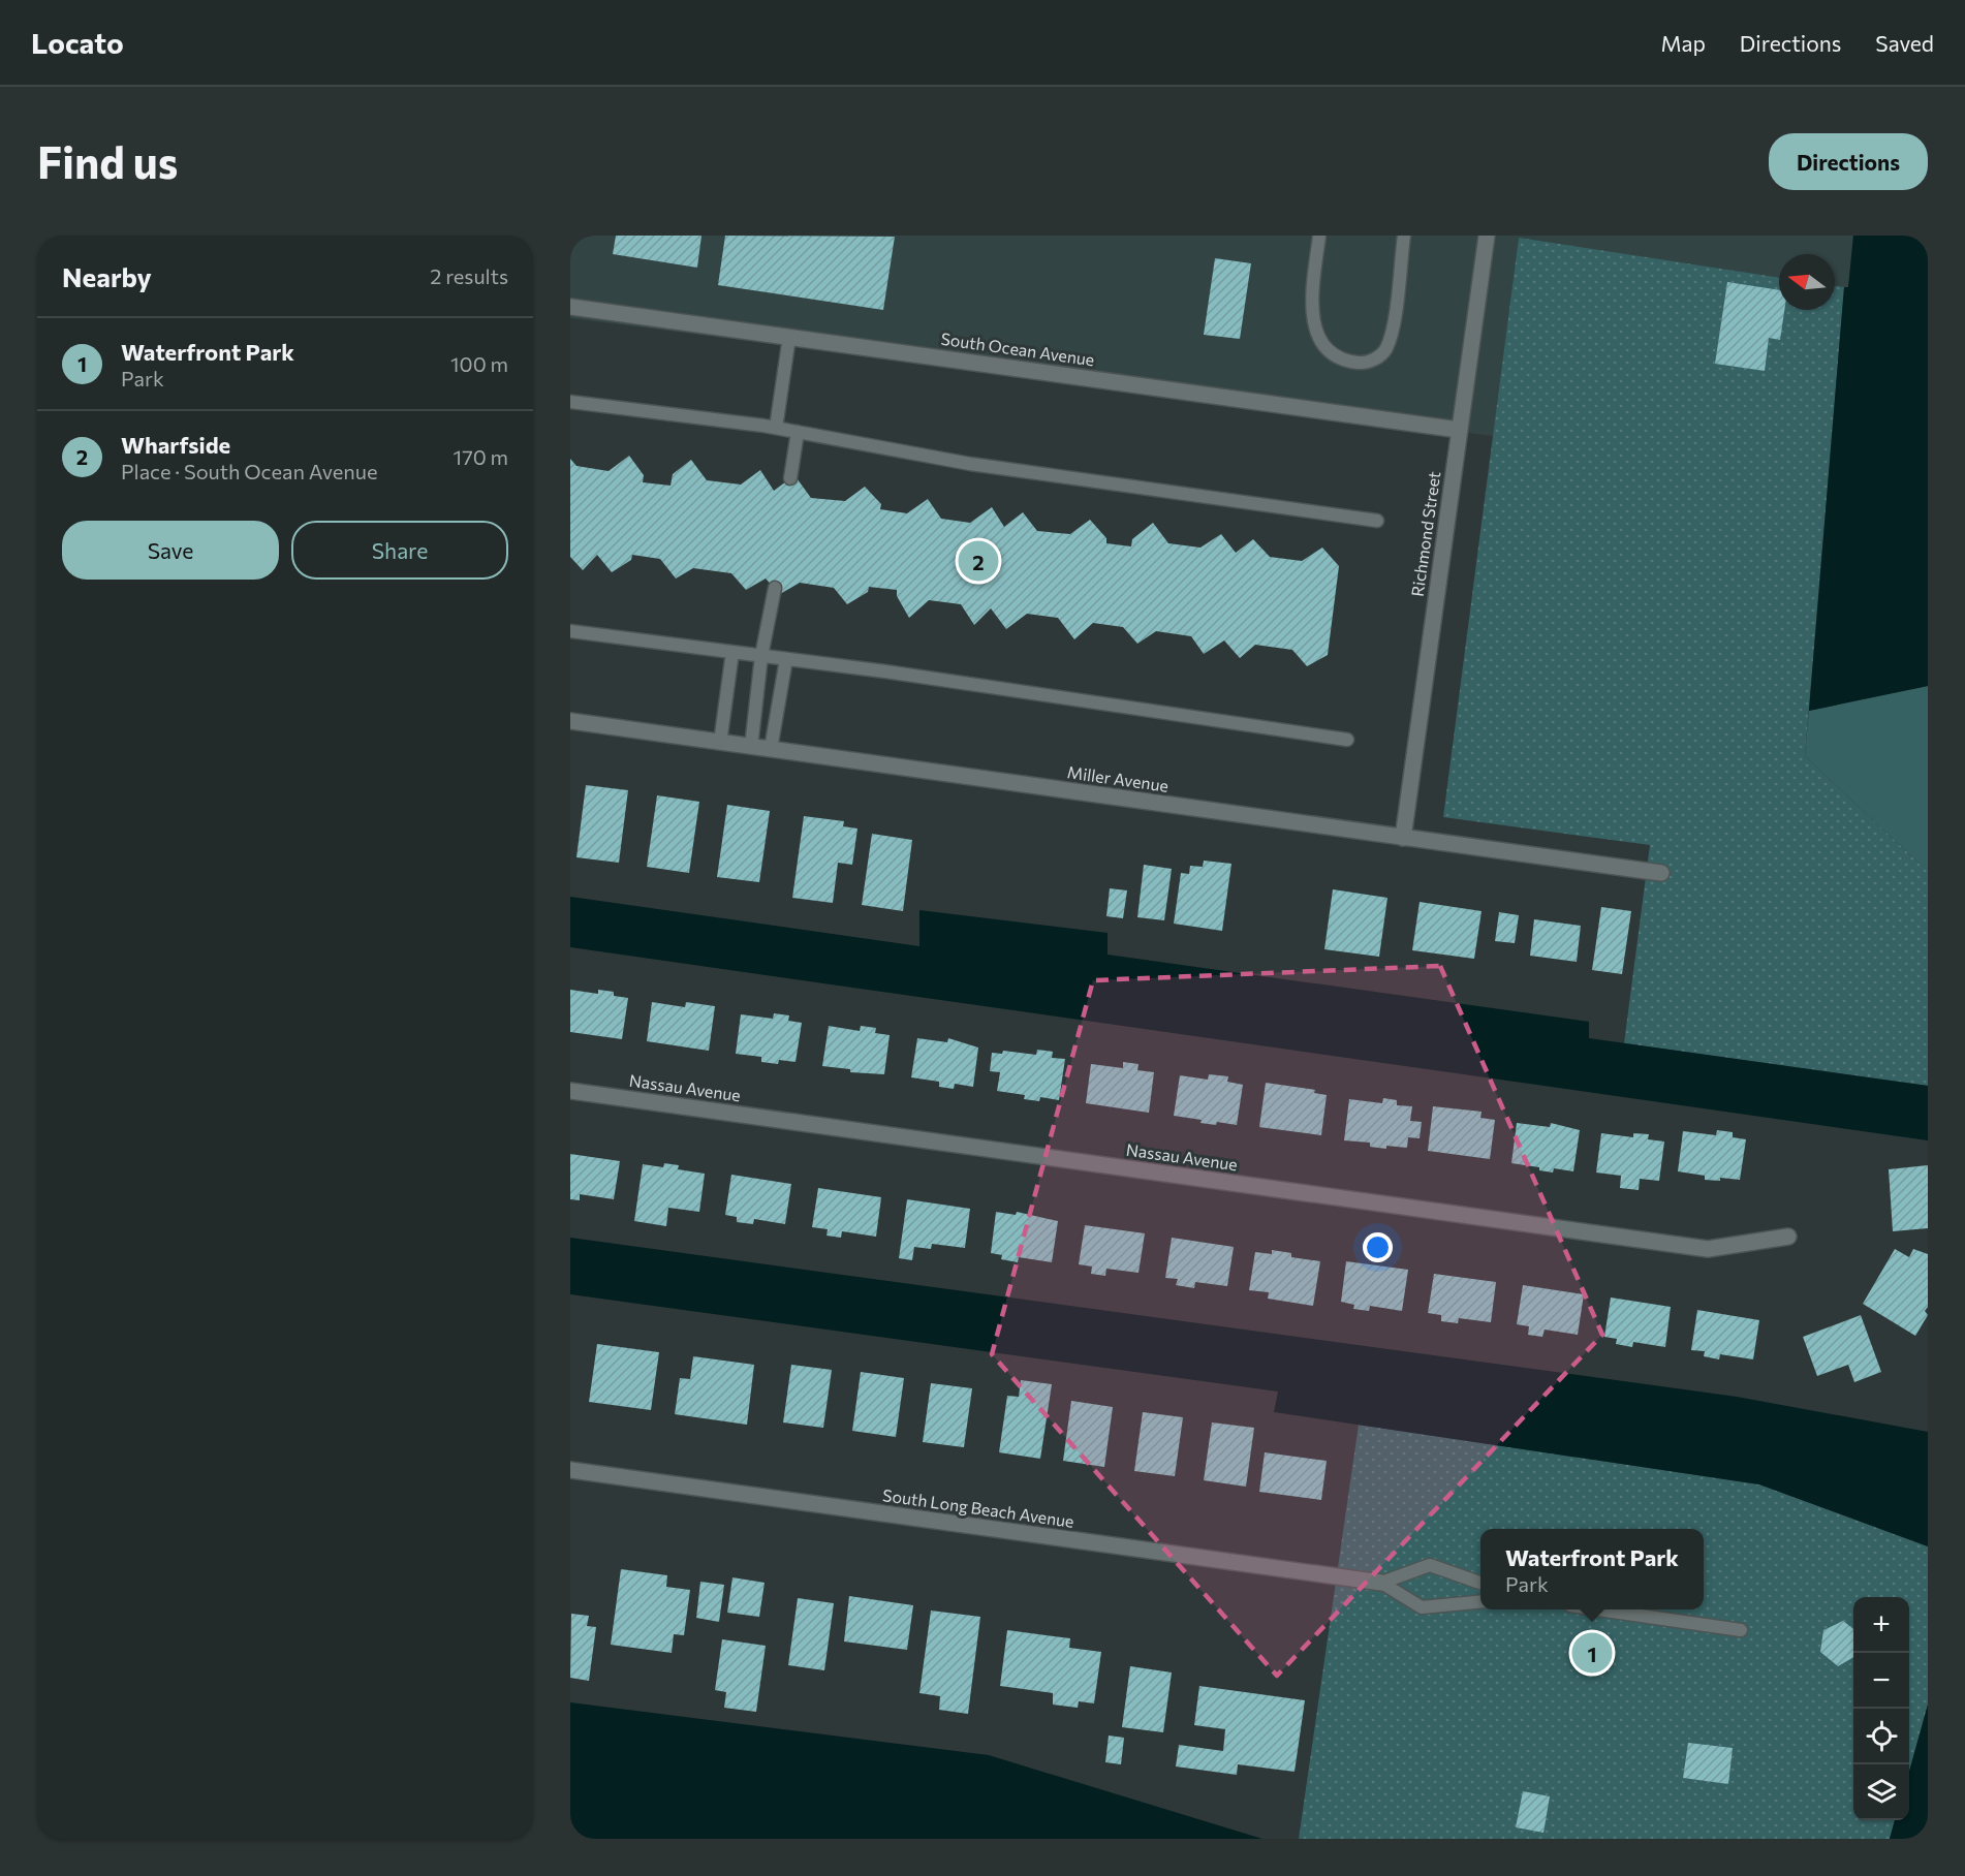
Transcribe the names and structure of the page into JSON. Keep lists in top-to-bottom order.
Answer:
{
  "streets": {
    "street": [
      "South Ocean Avenue",
      "Richmond Street",
      "Miller Avenue",
      "Nassau Avenue",
      "South Long Beach Avenue"
    ]
  },
  "crossings": [
    ["South Ocean Avenue", "Richmond Street"],
    ["Richmond Street", "Miller Avenue"]
  ],
  "north": "left",
  "page": {
    "header": "Locato",
    "nav": ["Map", "Directions", "Saved"],
    "buttons": [
      "Directions",
      ["Save", "Share"]
    ],
    "title": "Find us",
    "heading": ["Nearby", "2 results"],
    "list": [
      {
        "mark": "1",
        "name": "Waterfront Park",
        "note": "Park",
        "value": "100 m"
      },
      {
        "mark": "2",
        "name": "Wharfside",
        "note": "Place · South Ocean Avenue",
        "value": "170 m"
      }
    ],
    "pins": ["2", "1"],
    "popup": ["Waterfront Park", "Park"],
    "map_buttons": ["+", "−"]
  }
}
